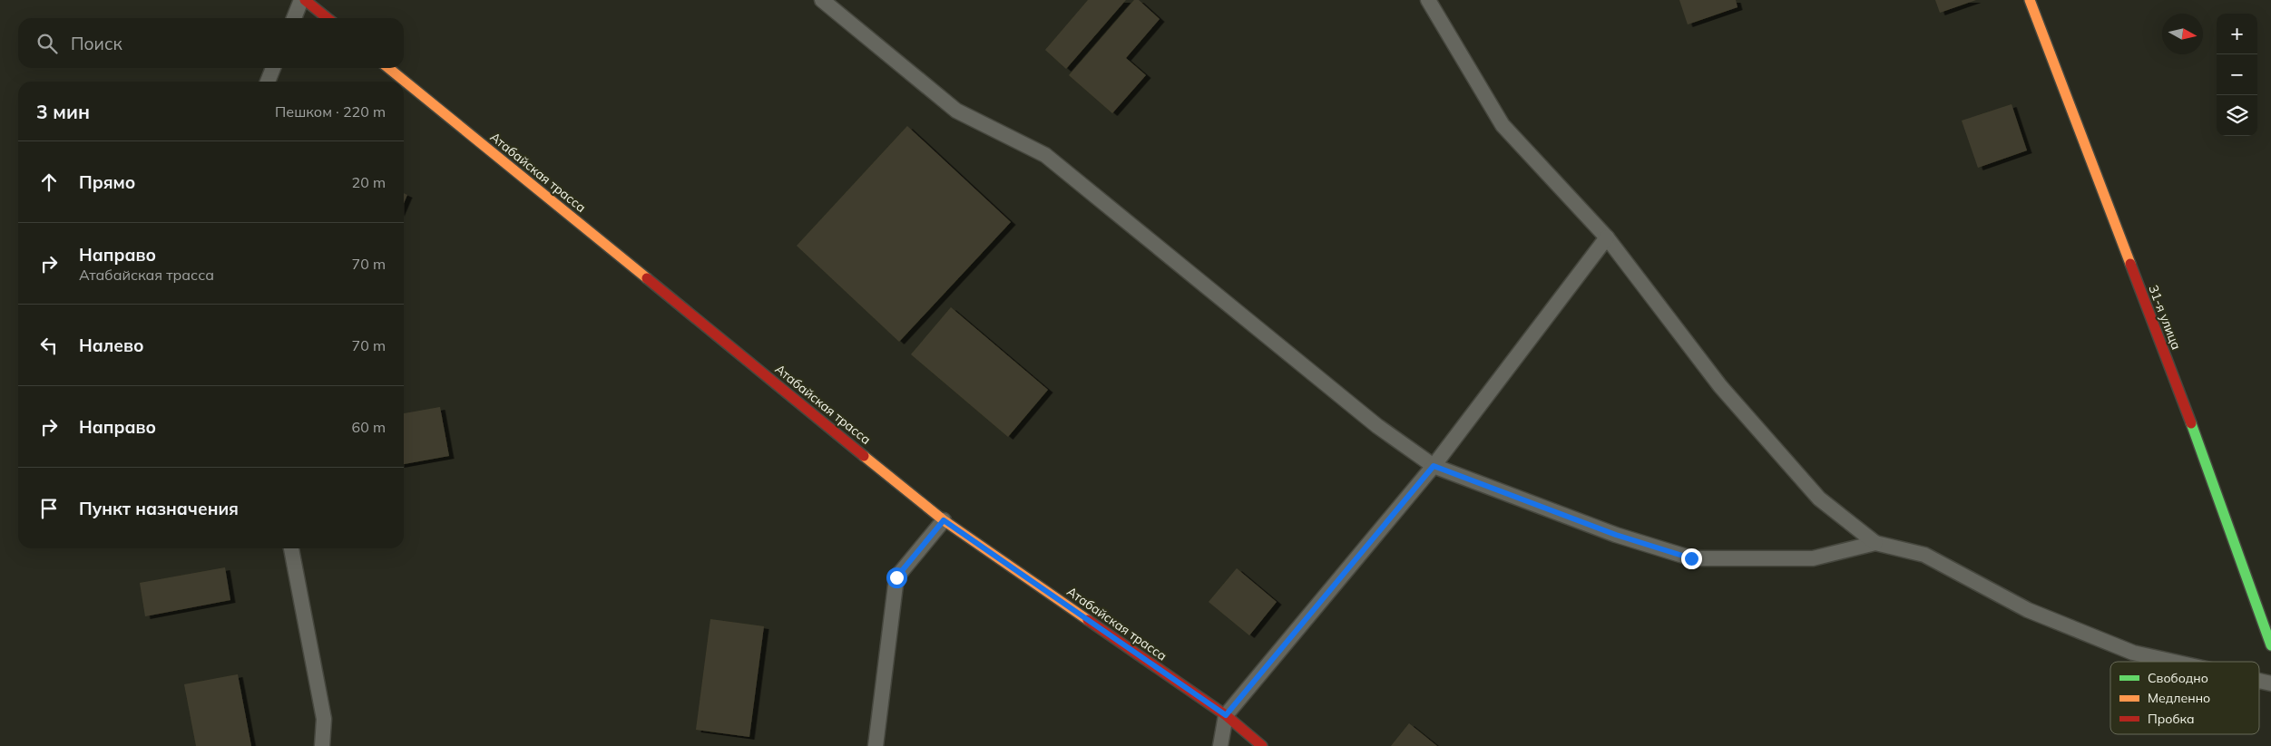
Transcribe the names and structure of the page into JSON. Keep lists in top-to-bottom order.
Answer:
{
  "streets": {
    "main road": ["Атабайская трасса", "31-я улица"]
  },
  "legend": ["Свободно", "Медленно", "Пробка"],
  "north": "right",
  "page": {
    "map_buttons": ["+", "−"],
    "search": "Поиск",
    "heading": ["3 мин", "Пешком · 220 m"],
    "list": [
      ["Прямо", "20 m"],
      ["Направо", "Атабайская трасса", "70 m"],
      ["Налево", "70 m"],
      ["Направо", "60 m"],
      "Пункт назначения"
    ]
  }
}
